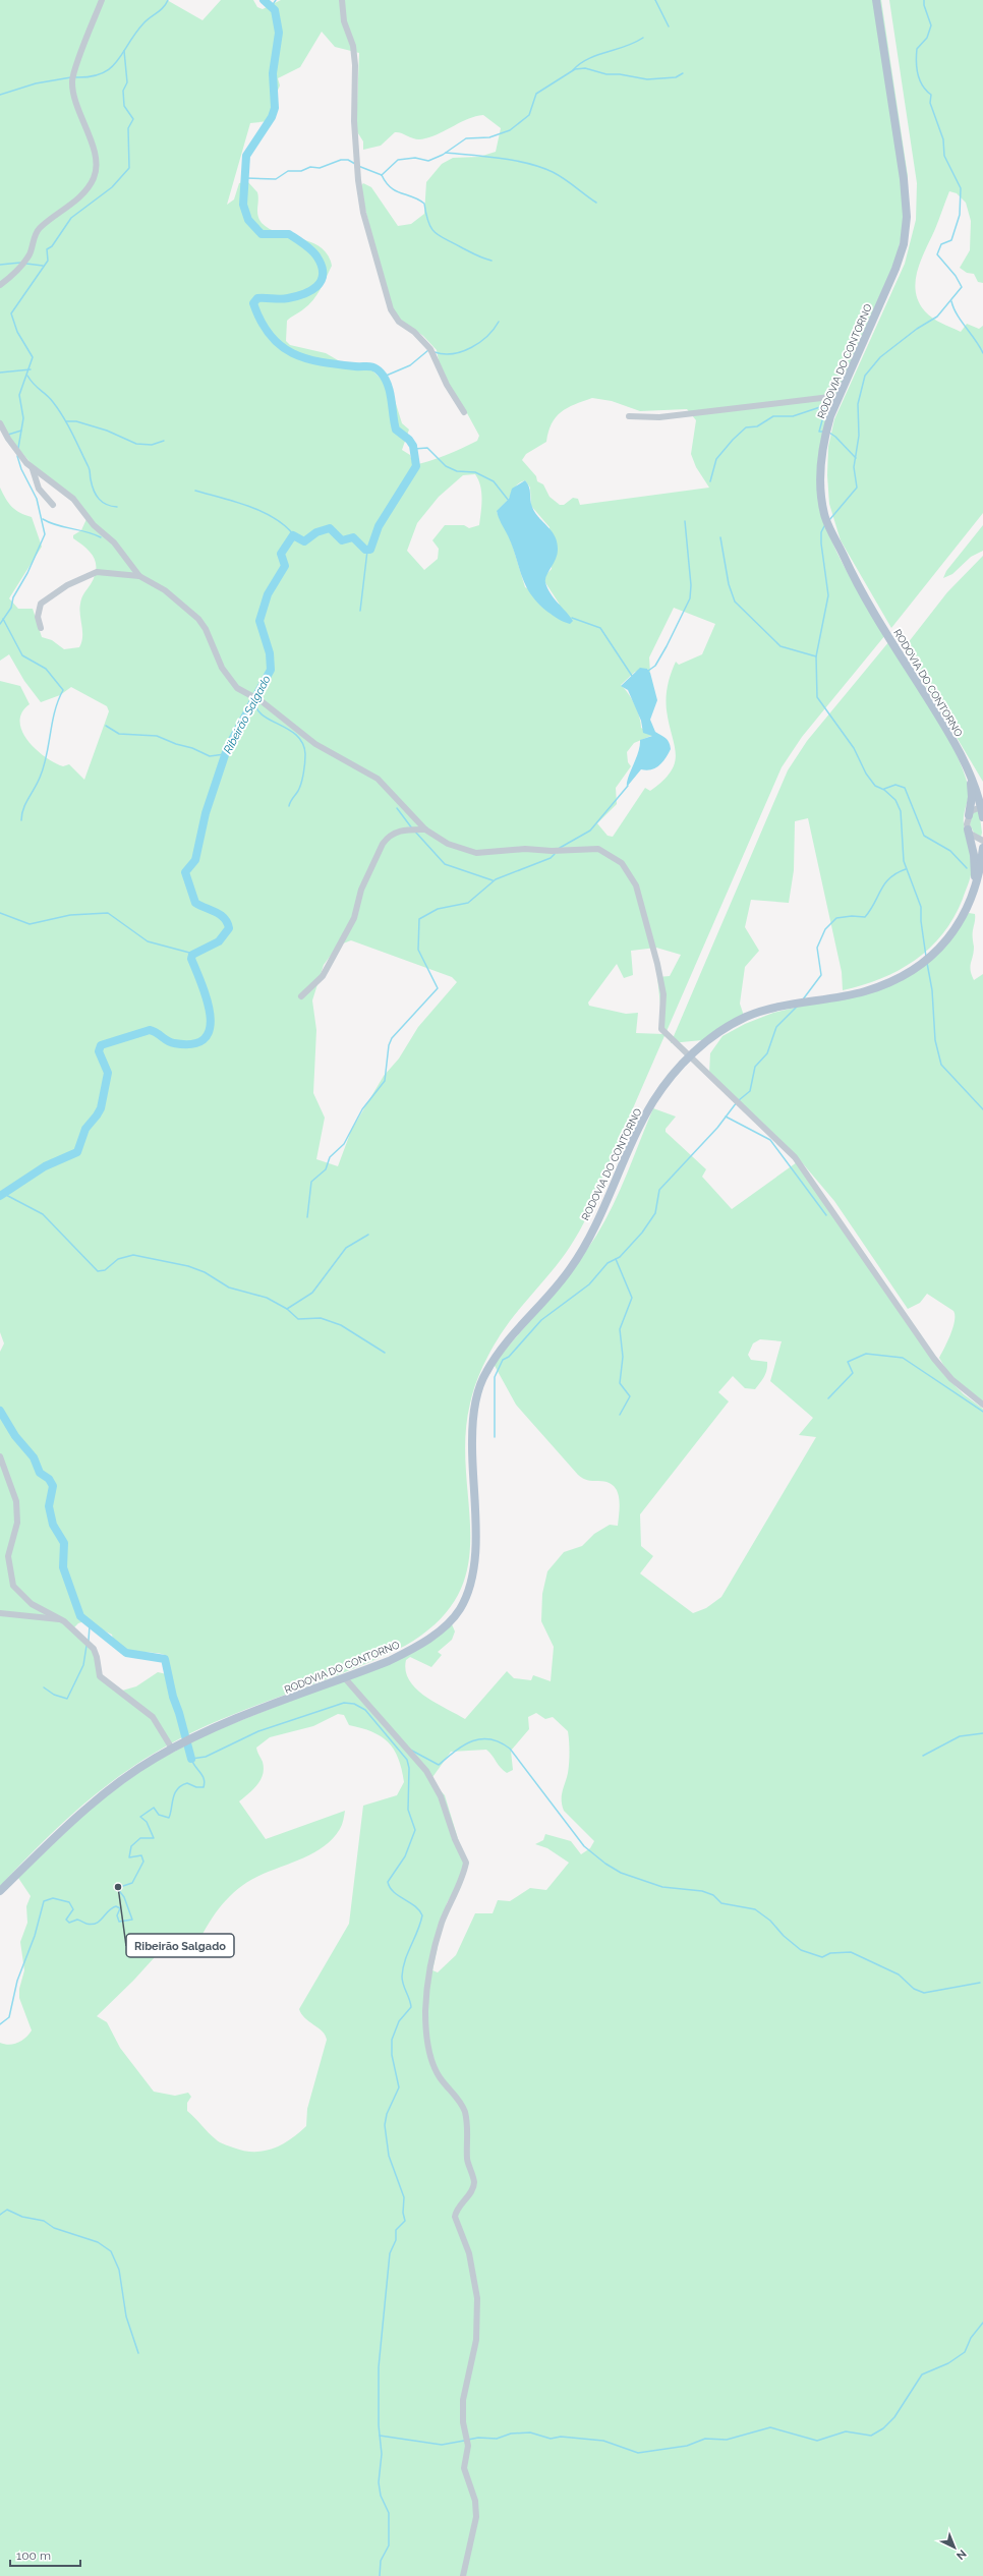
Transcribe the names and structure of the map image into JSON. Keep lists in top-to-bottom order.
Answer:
{
  "streets": {
    "main road": ["RODOVIA DO CONTORNO"]
  },
  "water": ["Ribeirão Salgado"],
  "places": ["Ribeirão Salgado"],
  "scale_bar": "100 m",
  "north": "bottom right"
}
